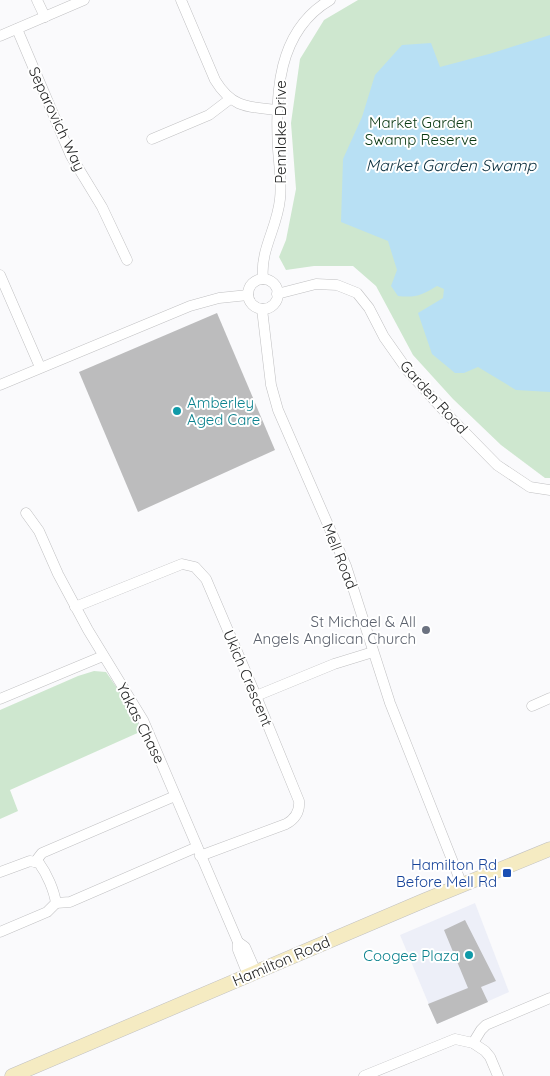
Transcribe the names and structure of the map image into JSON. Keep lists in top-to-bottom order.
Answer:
{
  "streets": {
    "main road": ["Hamilton Road"],
    "street": [
      "Separovich Way",
      "Pennlake Drive",
      "Garden Road",
      "Mell Road",
      "Ukich Crescent",
      "Yakas Chase"
    ]
  },
  "crossings": [
    ["Pennlake Drive", "Garden Road"],
    ["Pennlake Drive", "Mell Road"],
    ["Garden Road", "Mell Road"],
    ["Mell Road", "Hamilton Road"],
    ["Ukich Crescent", "Yakas Chase"],
    ["Yakas Chase", "Hamilton Road"]
  ],
  "water": ["Market Garden Swamp"],
  "parks": ["Market Garden Swamp Reserve"],
  "places": {
    "other": ["Amberley Aged Care", "St Michael & All Angels Anglican Church", "Coogee Plaza"],
    "transit": ["Hamilton Rd Before Mell Rd"]
  }
}
